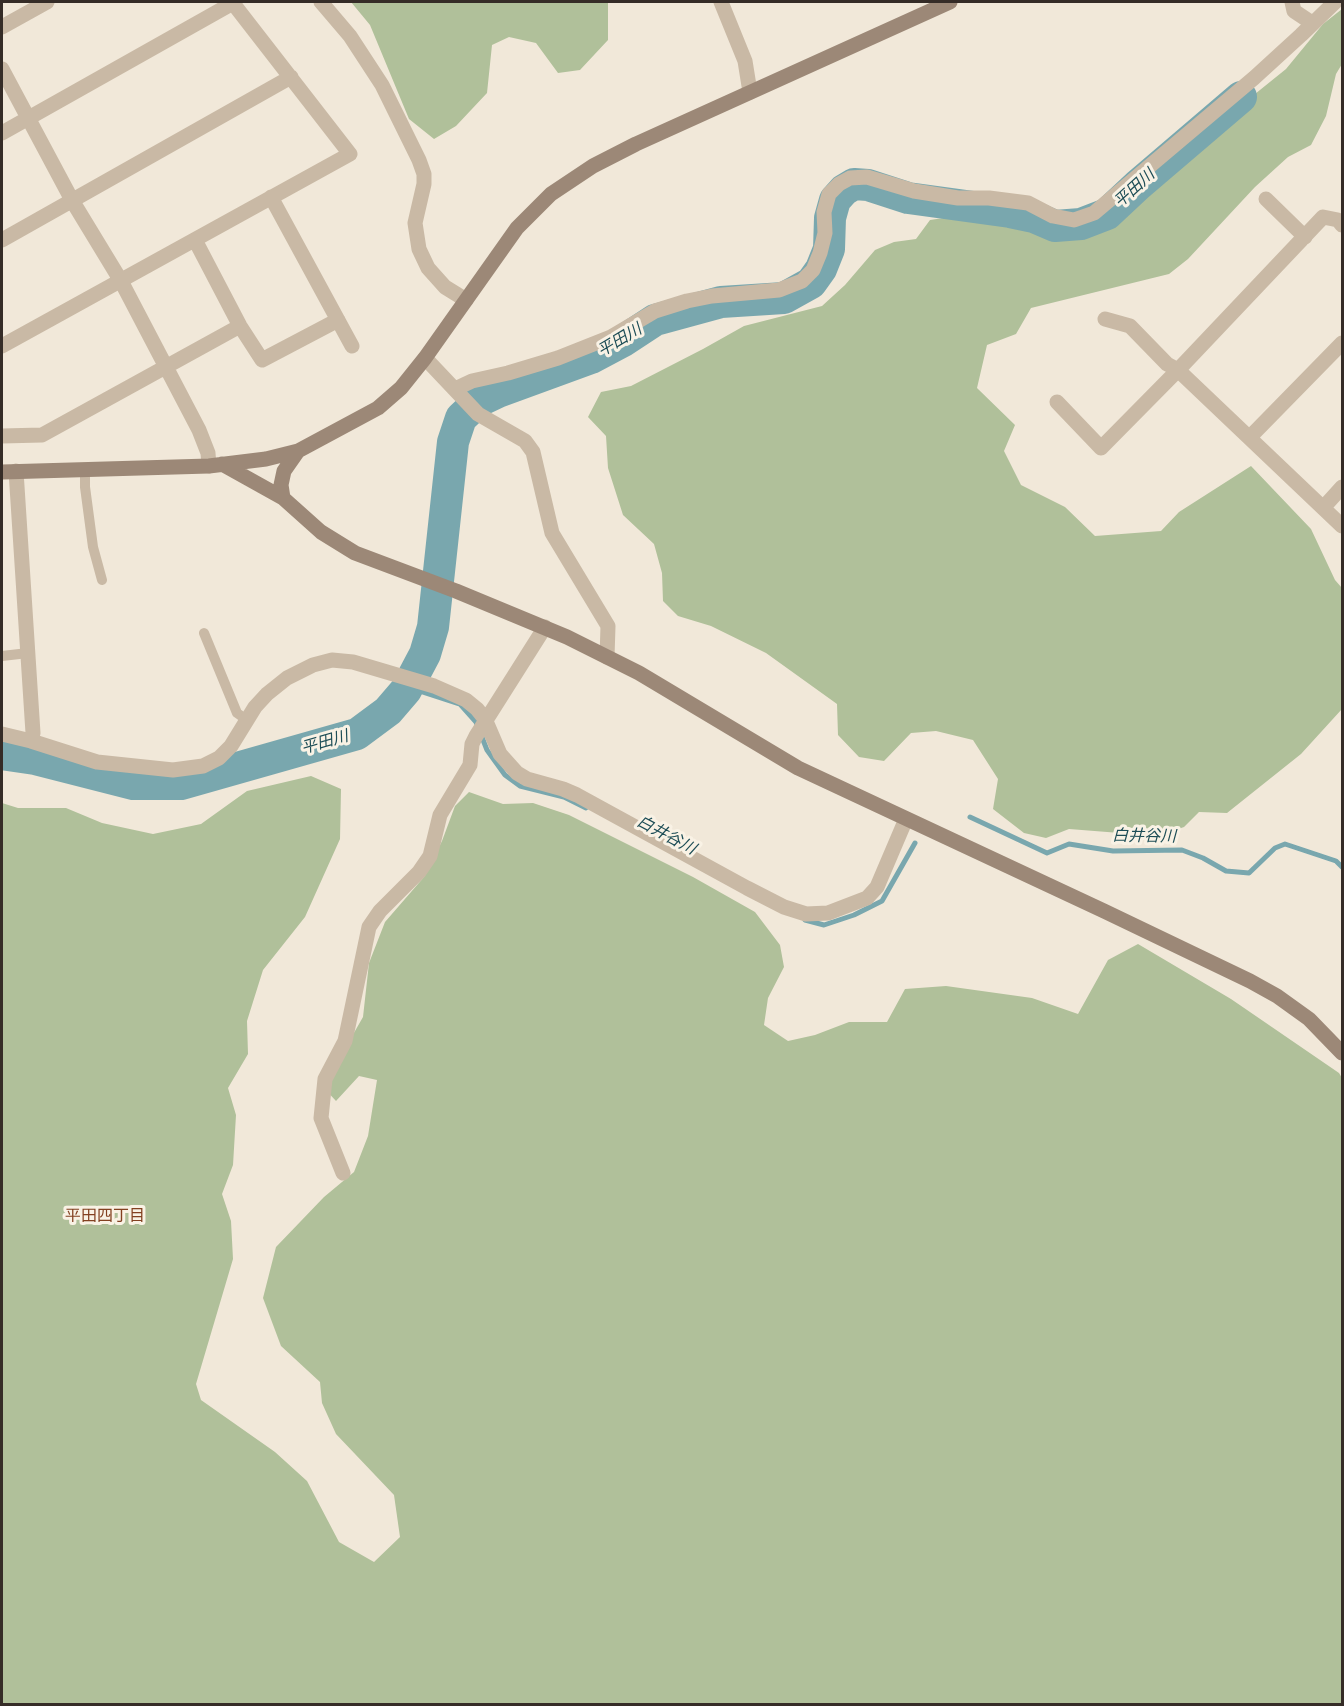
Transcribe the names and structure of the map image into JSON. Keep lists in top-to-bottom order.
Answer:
{
  "districts": ["平田四丁目"],
  "water": ["平田川", "白井谷川"]
}
